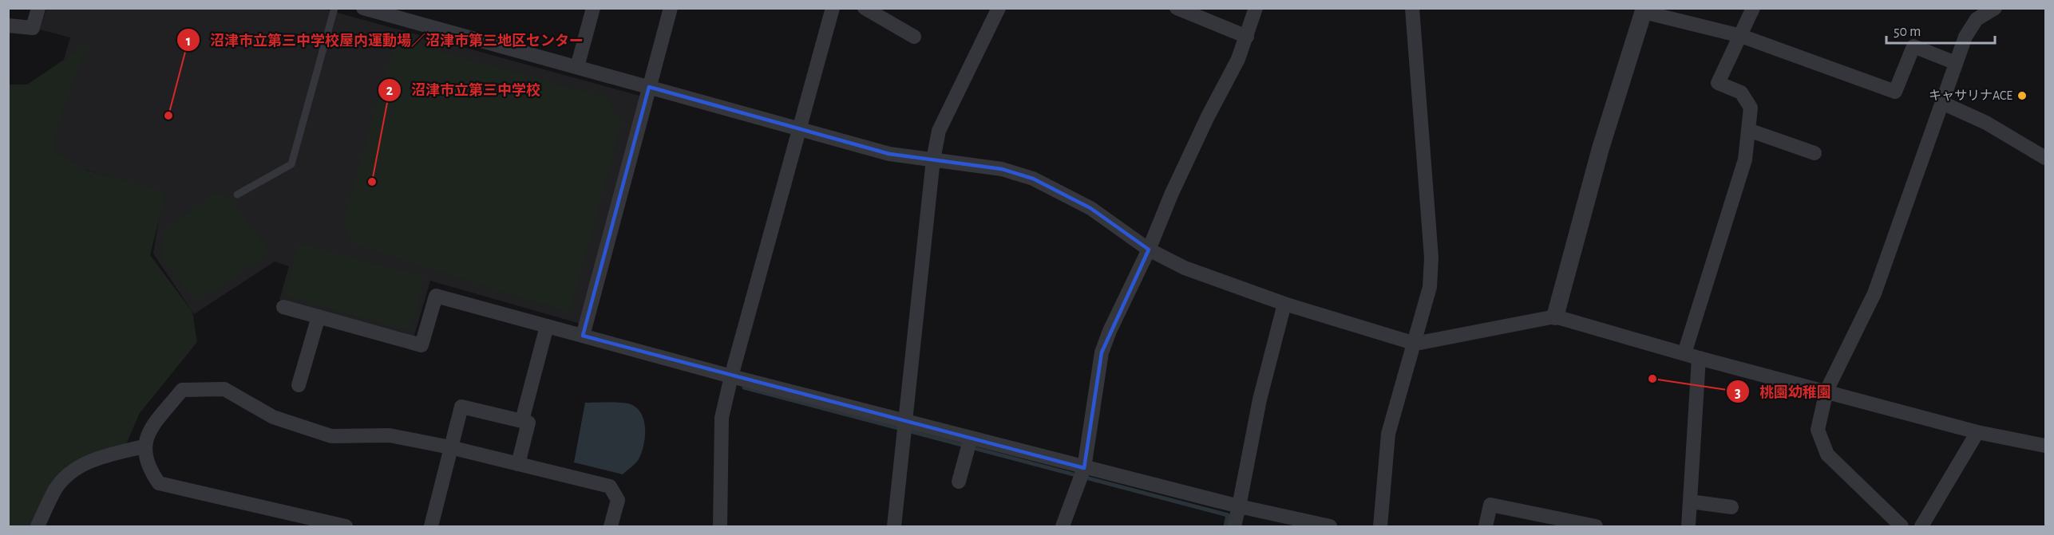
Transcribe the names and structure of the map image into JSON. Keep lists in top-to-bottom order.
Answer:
{
  "places": [
    "キャサリナACE",
    "沼津市立第三中学校屋内運動場／沼津市第三地区センター",
    "沼津市立第三中学校",
    "桃園幼稚園"
  ],
  "scale_bar": "50 m"
}
